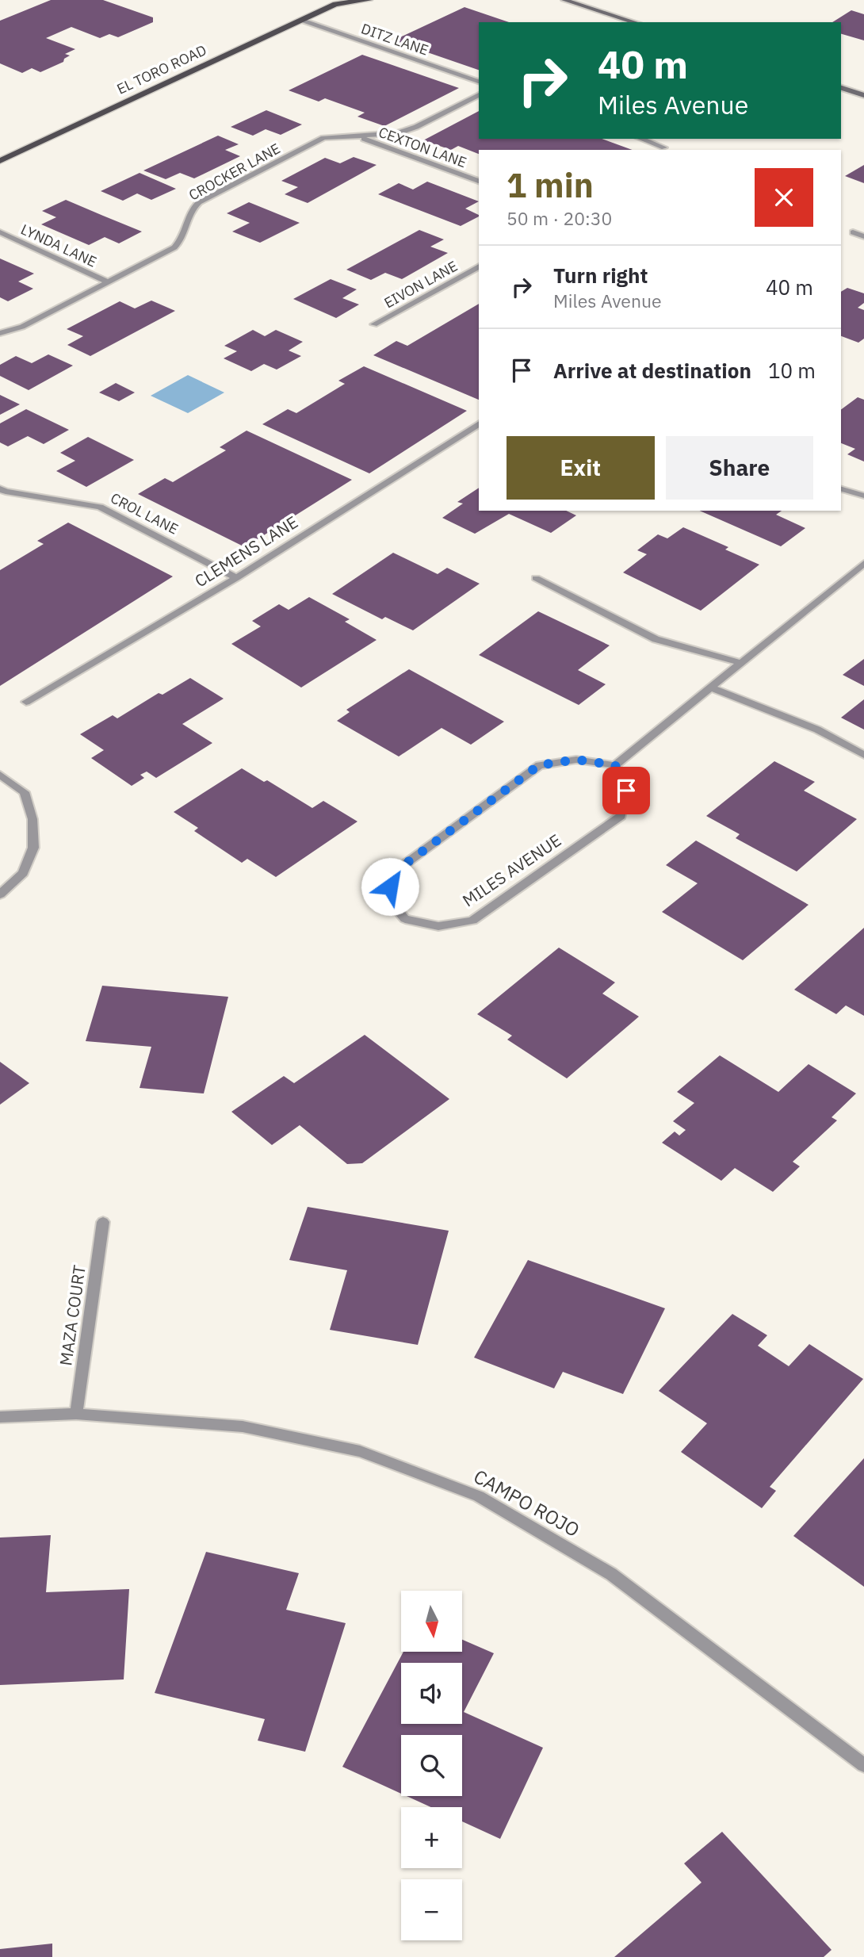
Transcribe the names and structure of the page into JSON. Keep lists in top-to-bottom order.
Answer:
{
  "streets": {
    "main road": ["EL TORO ROAD"],
    "street": [
      "DITZ LANE",
      "CEXTON LANE",
      "CROCKER LANE",
      "LYNDA LANE",
      "EIVON LANE",
      "CROL LANE",
      "CLEMENS LANE",
      "MILES AVENUE",
      "MAZA COURT",
      "CAMPO ROJO"
    ]
  },
  "crossings": [
    ["DITZ LANE", "EL TORO ROAD"],
    ["CEXTON LANE", "CROCKER LANE"],
    ["CROCKER LANE", "LYNDA LANE"],
    ["CROL LANE", "CLEMENS LANE"],
    ["MAZA COURT", "CAMPO ROJO"]
  ],
  "north": "bottom",
  "page": {
    "turn": ["40 m", "Miles Avenue"],
    "heading": ["1 min", "50 m · 20:30"],
    "list": [
      {
        "name": "Turn right",
        "note": "Miles Avenue",
        "value": "40 m"
      },
      {
        "name": "Arrive at destination",
        "value": "10 m"
      }
    ],
    "buttons": ["Exit", "Share"],
    "map_buttons": ["+", "−"]
  }
}
